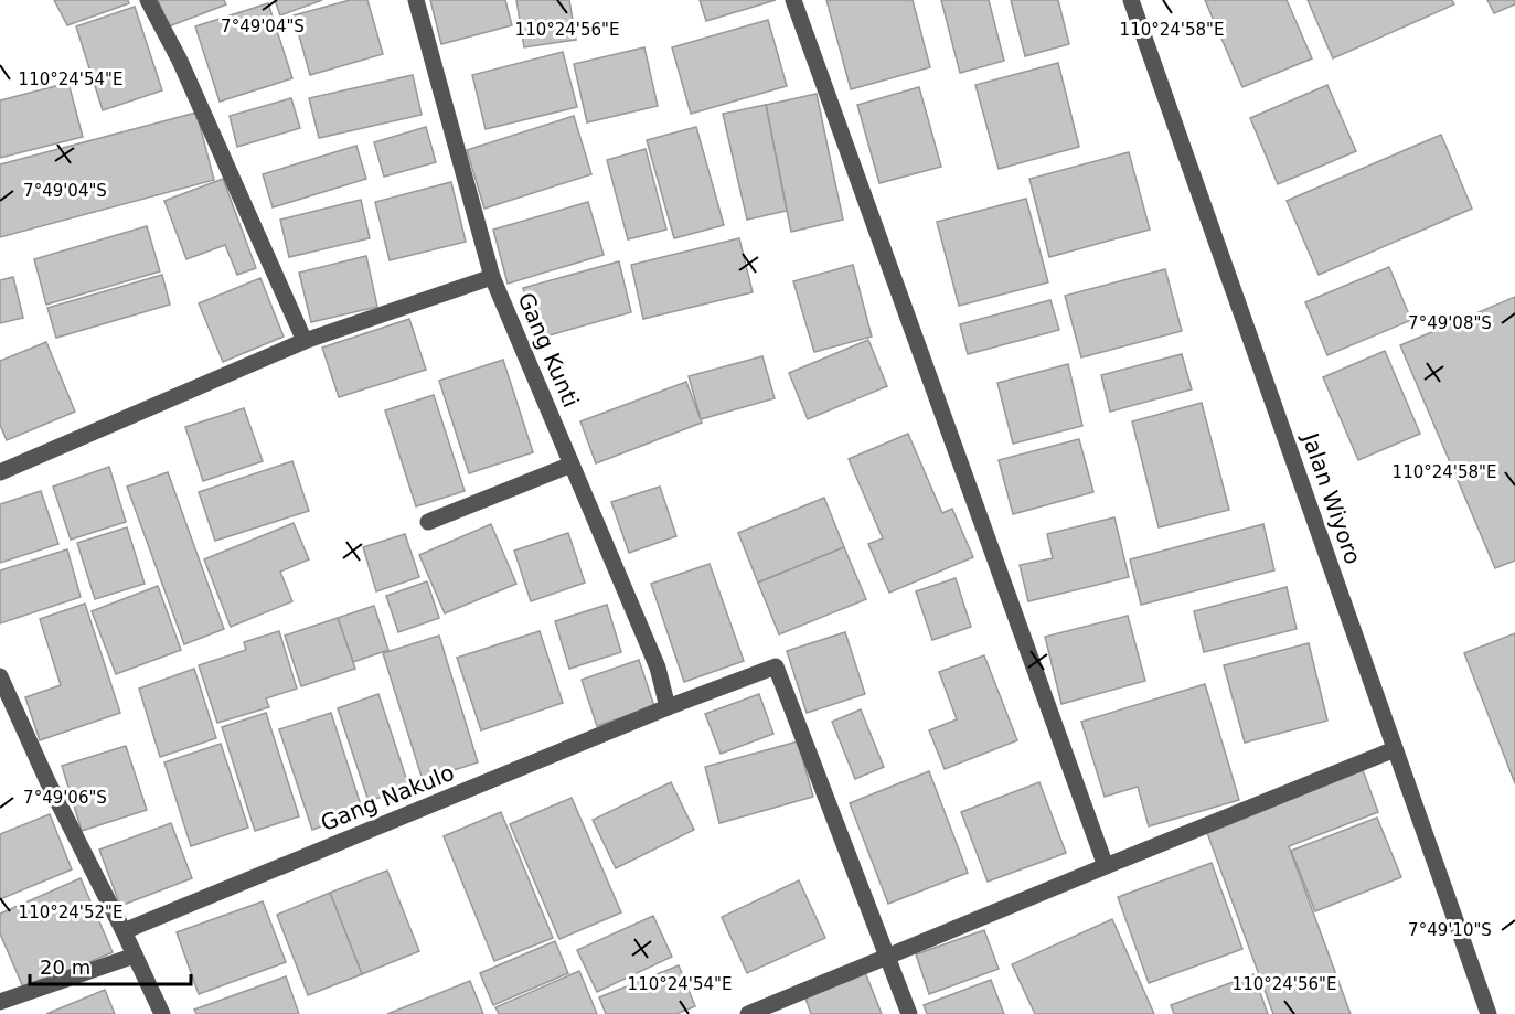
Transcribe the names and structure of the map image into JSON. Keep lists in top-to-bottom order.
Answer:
{
  "streets": {
    "street": ["Gang Kunti", "Jalan Wiyoro", "Gang Nakulo"]
  },
  "crossings": [
    ["Gang Kunti", "Gang Nakulo"]
  ],
  "scale_bar": "20 m",
  "coordinates": [
    "7°49'04\"S",
    "110°24'56\"E",
    "110°24'58\"E",
    "110°24'54\"E",
    "7°49'08\"S",
    "7°49'06\"S",
    "110°24'52\"E",
    "7°49'10\"S"
  ]
}
